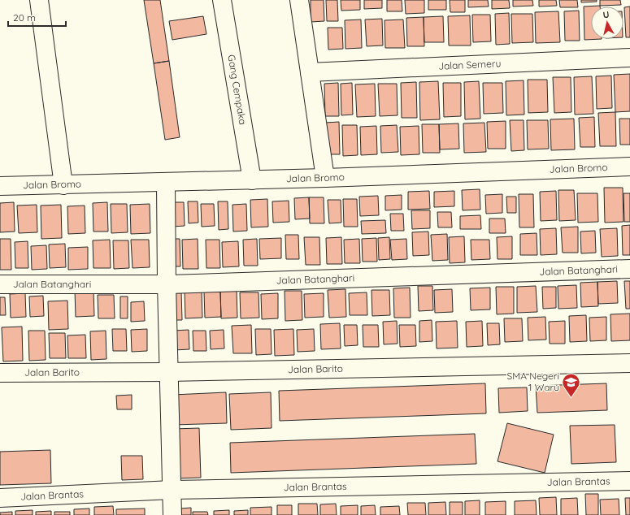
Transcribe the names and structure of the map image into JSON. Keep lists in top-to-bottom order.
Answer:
{
  "streets": {
    "street": [
      "Jalan Semeru",
      "Gang Cempaka",
      "Jalan Bromo",
      "Jalan Batanghari",
      "Jalan Barito",
      "Jalan Brantas"
    ]
  },
  "crossings": [
    ["Gang Cempaka", "Jalan Bromo"]
  ],
  "places": {
    "school or university": ["SMA Negeri 1 Waru"]
  },
  "scale_bar": "20 m",
  "north": "top"
}
